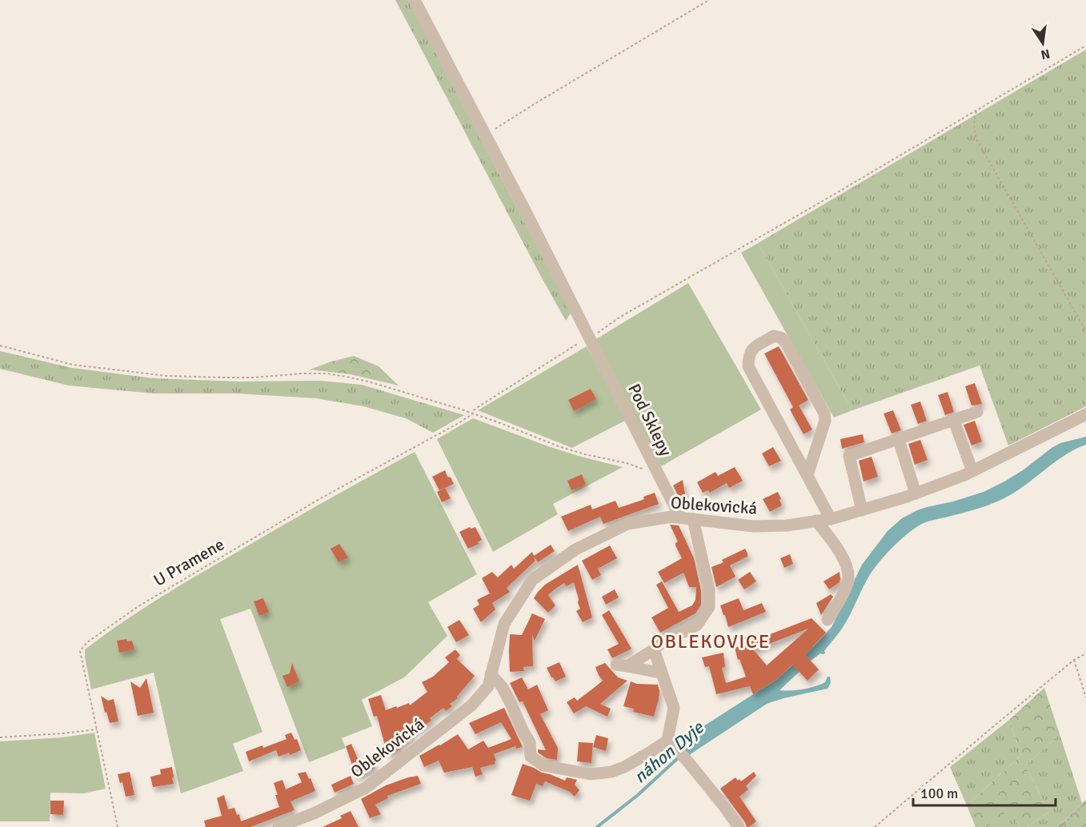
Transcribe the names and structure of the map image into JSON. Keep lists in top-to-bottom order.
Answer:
{
  "streets": {
    "street": ["Pod Sklepy", "Oblekovická"],
    "path": ["U Pramene"]
  },
  "crossings": [
    ["Pod Sklepy", "Oblekovická"]
  ],
  "districts": ["OBLEKOVICE"],
  "water": ["náhon Dyje"],
  "scale_bar": "100 m",
  "north": "bottom"
}
